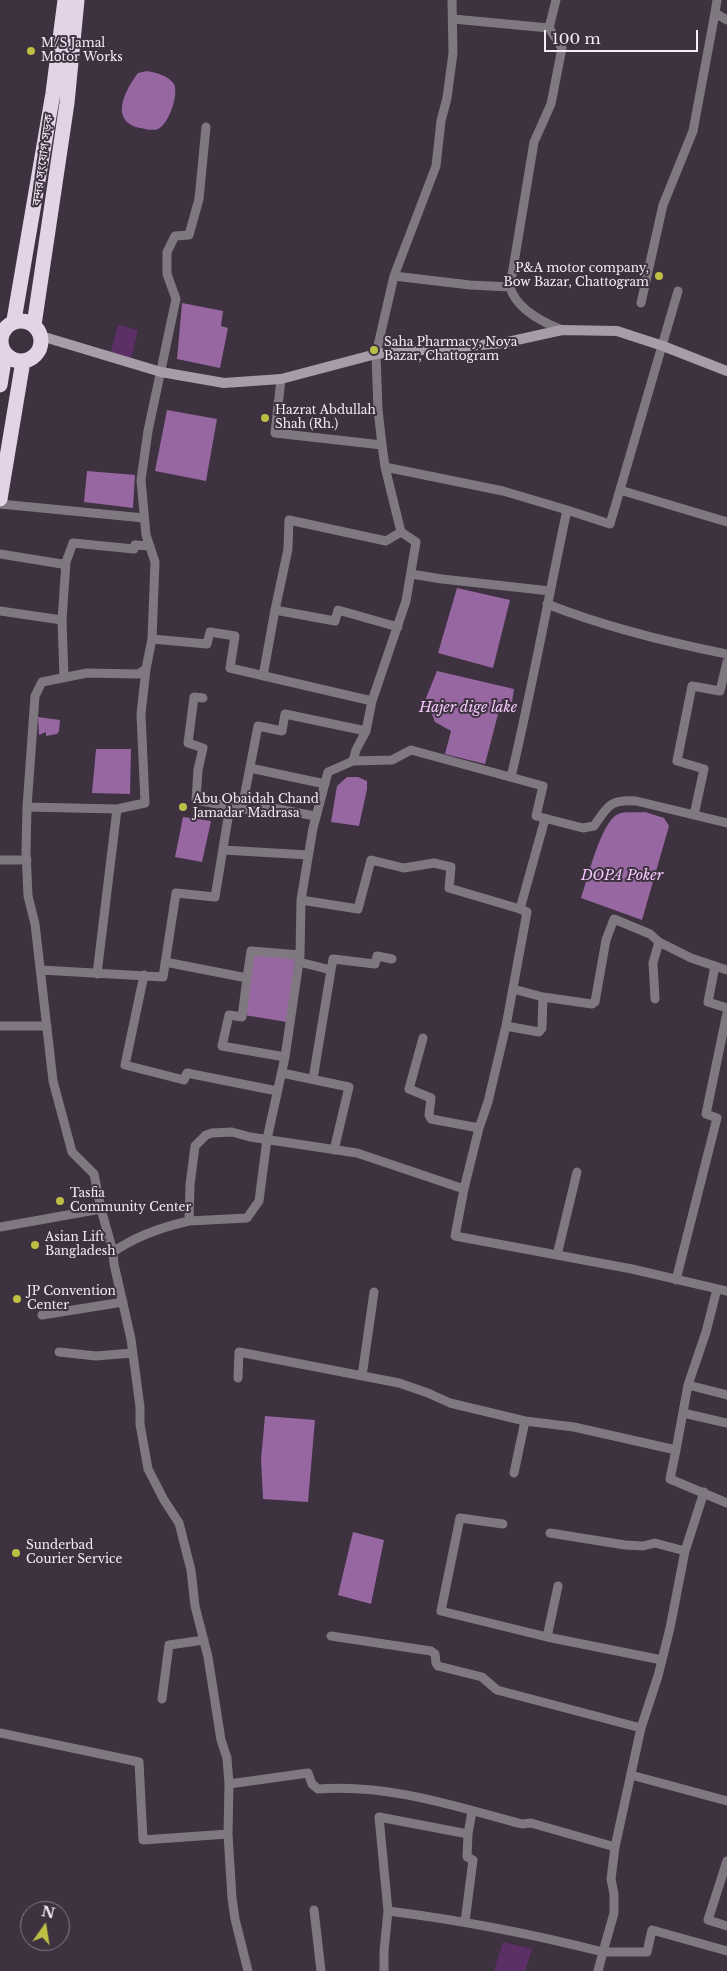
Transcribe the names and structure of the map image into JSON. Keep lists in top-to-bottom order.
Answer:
{
  "streets": {
    "highway": ["বন্দর সংযোগ সড়ক"]
  },
  "water": ["Hajer dige lake", "DOPA Poker"],
  "places": [
    "M/S Jamal Motor Works",
    "P&A motor company, Bow Bazar, Chattogram",
    "Saha Pharmacy, Noya Bazar, Chattogram",
    "Hazrat Abdullah Shah (Rh.)",
    "Abu Obaidah Chand Jamadar Madrasa",
    "Tasfia Community Center",
    "Asian Lift Bangladesh",
    "JP Convention Center",
    "Sunderbad Courier Service"
  ],
  "scale_bar": "100 m",
  "north": "top"
}
